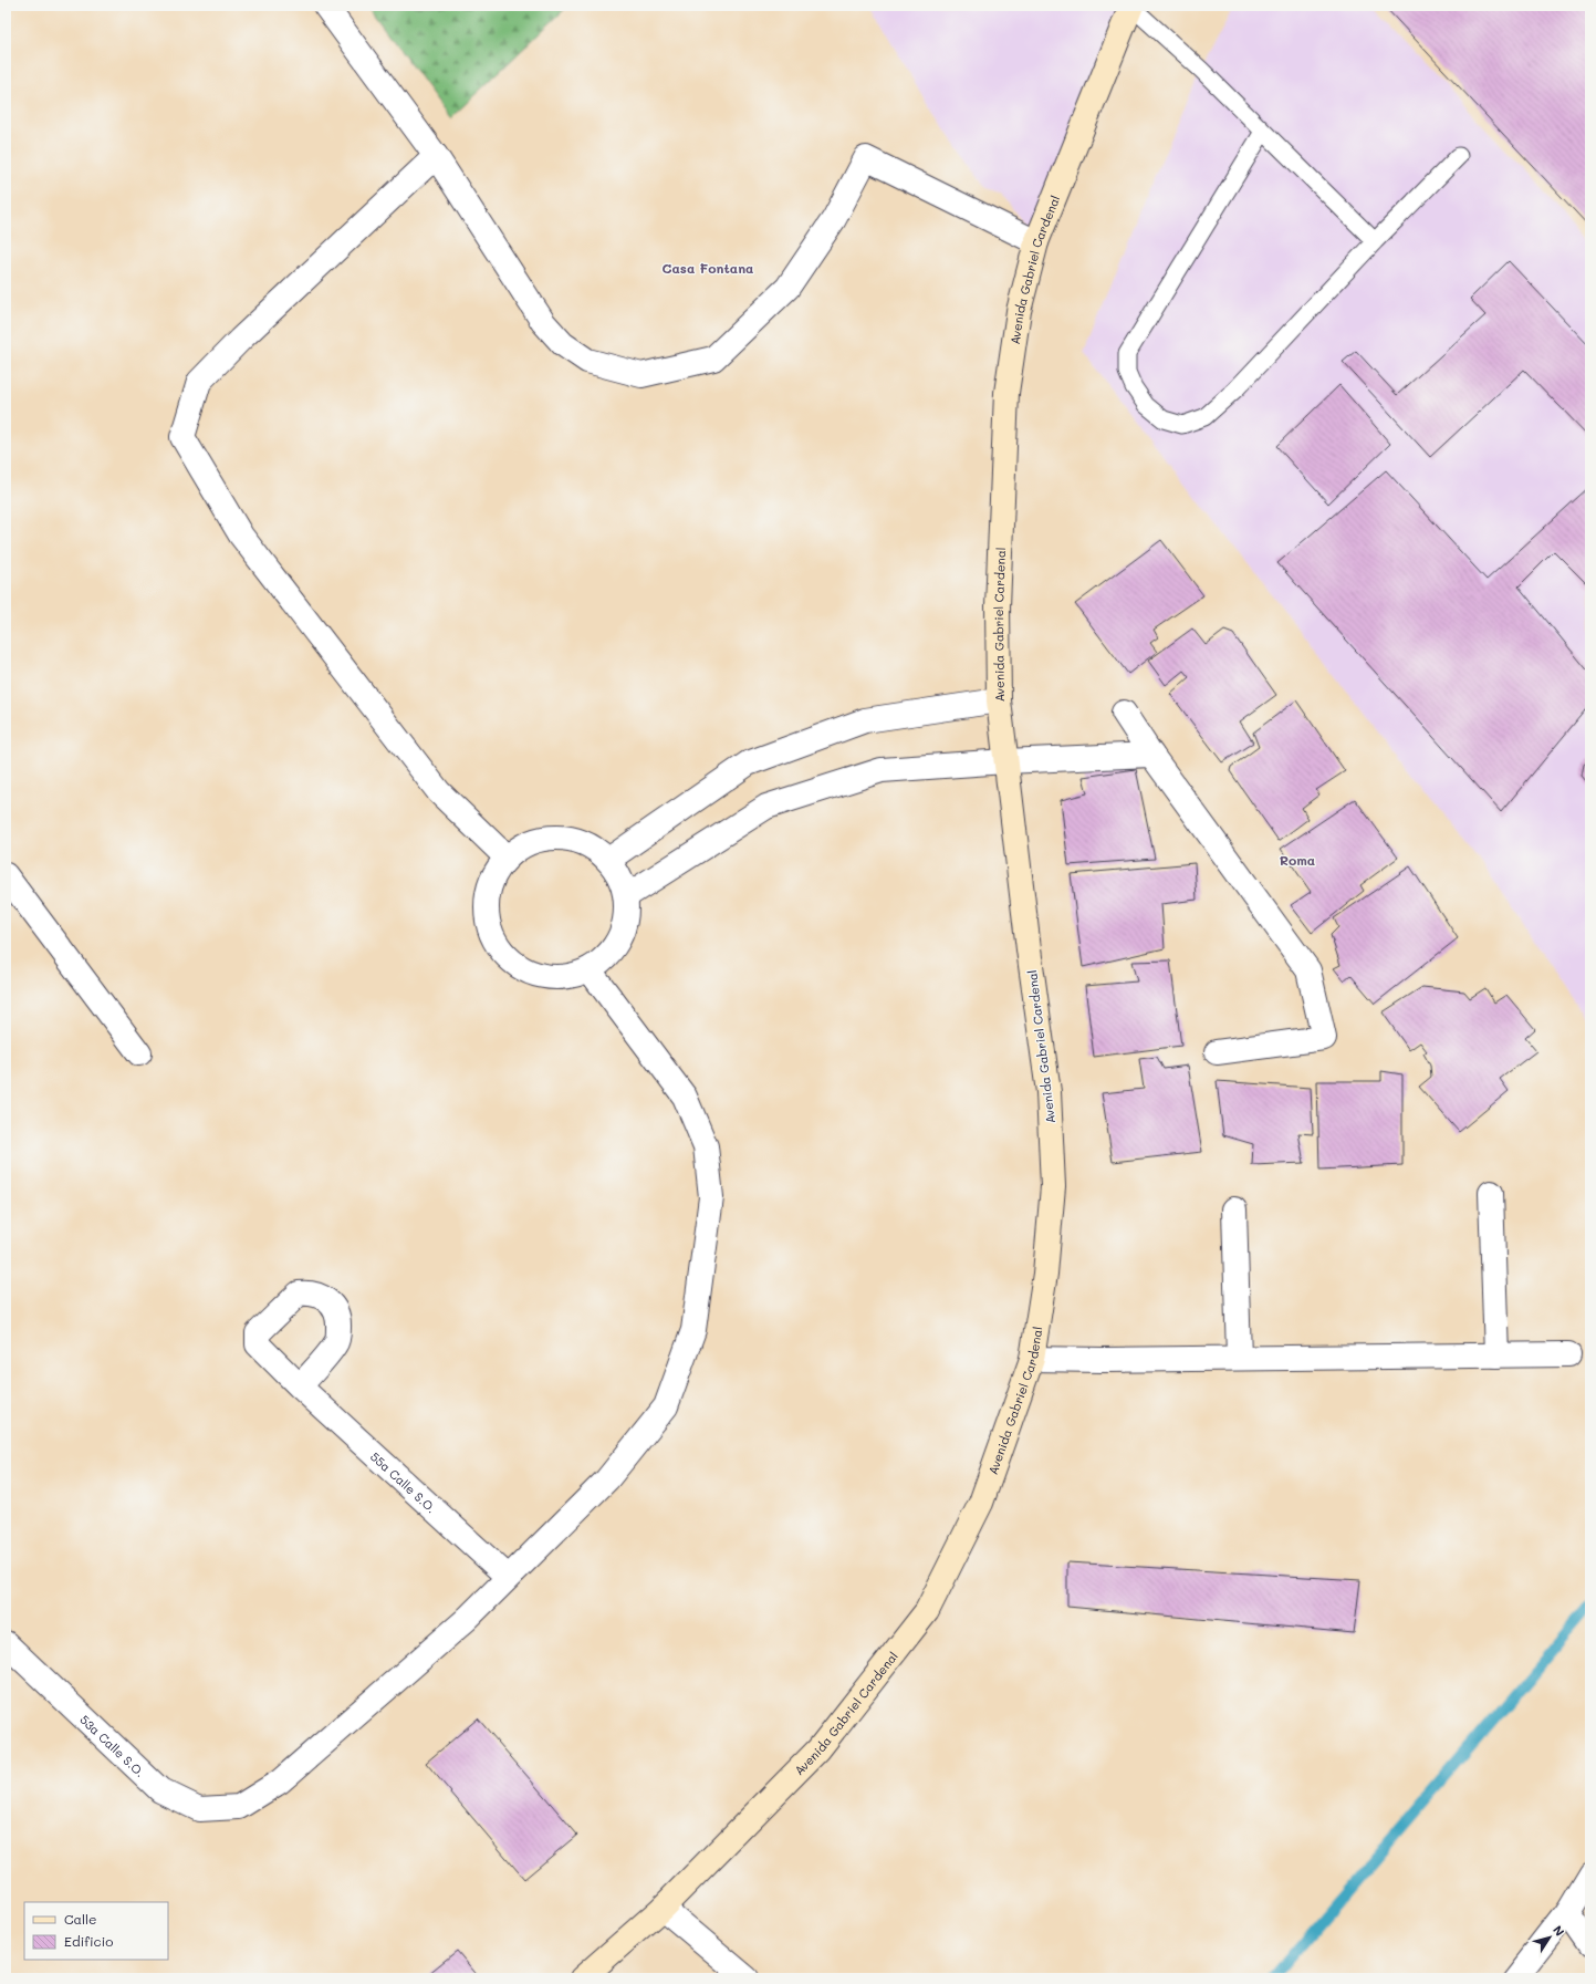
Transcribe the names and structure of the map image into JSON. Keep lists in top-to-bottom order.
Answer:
{
  "streets": {
    "street": ["Avenida Gabriel Cardenal", "55a Calle S.O.", "53a Calle S.O."]
  },
  "crossings": [
    ["55a Calle S.O.", "53a Calle S.O."]
  ],
  "districts": ["Casa Fontana", "Roma"],
  "legend": ["Calle", "Edificio"],
  "north": "top right"
}
